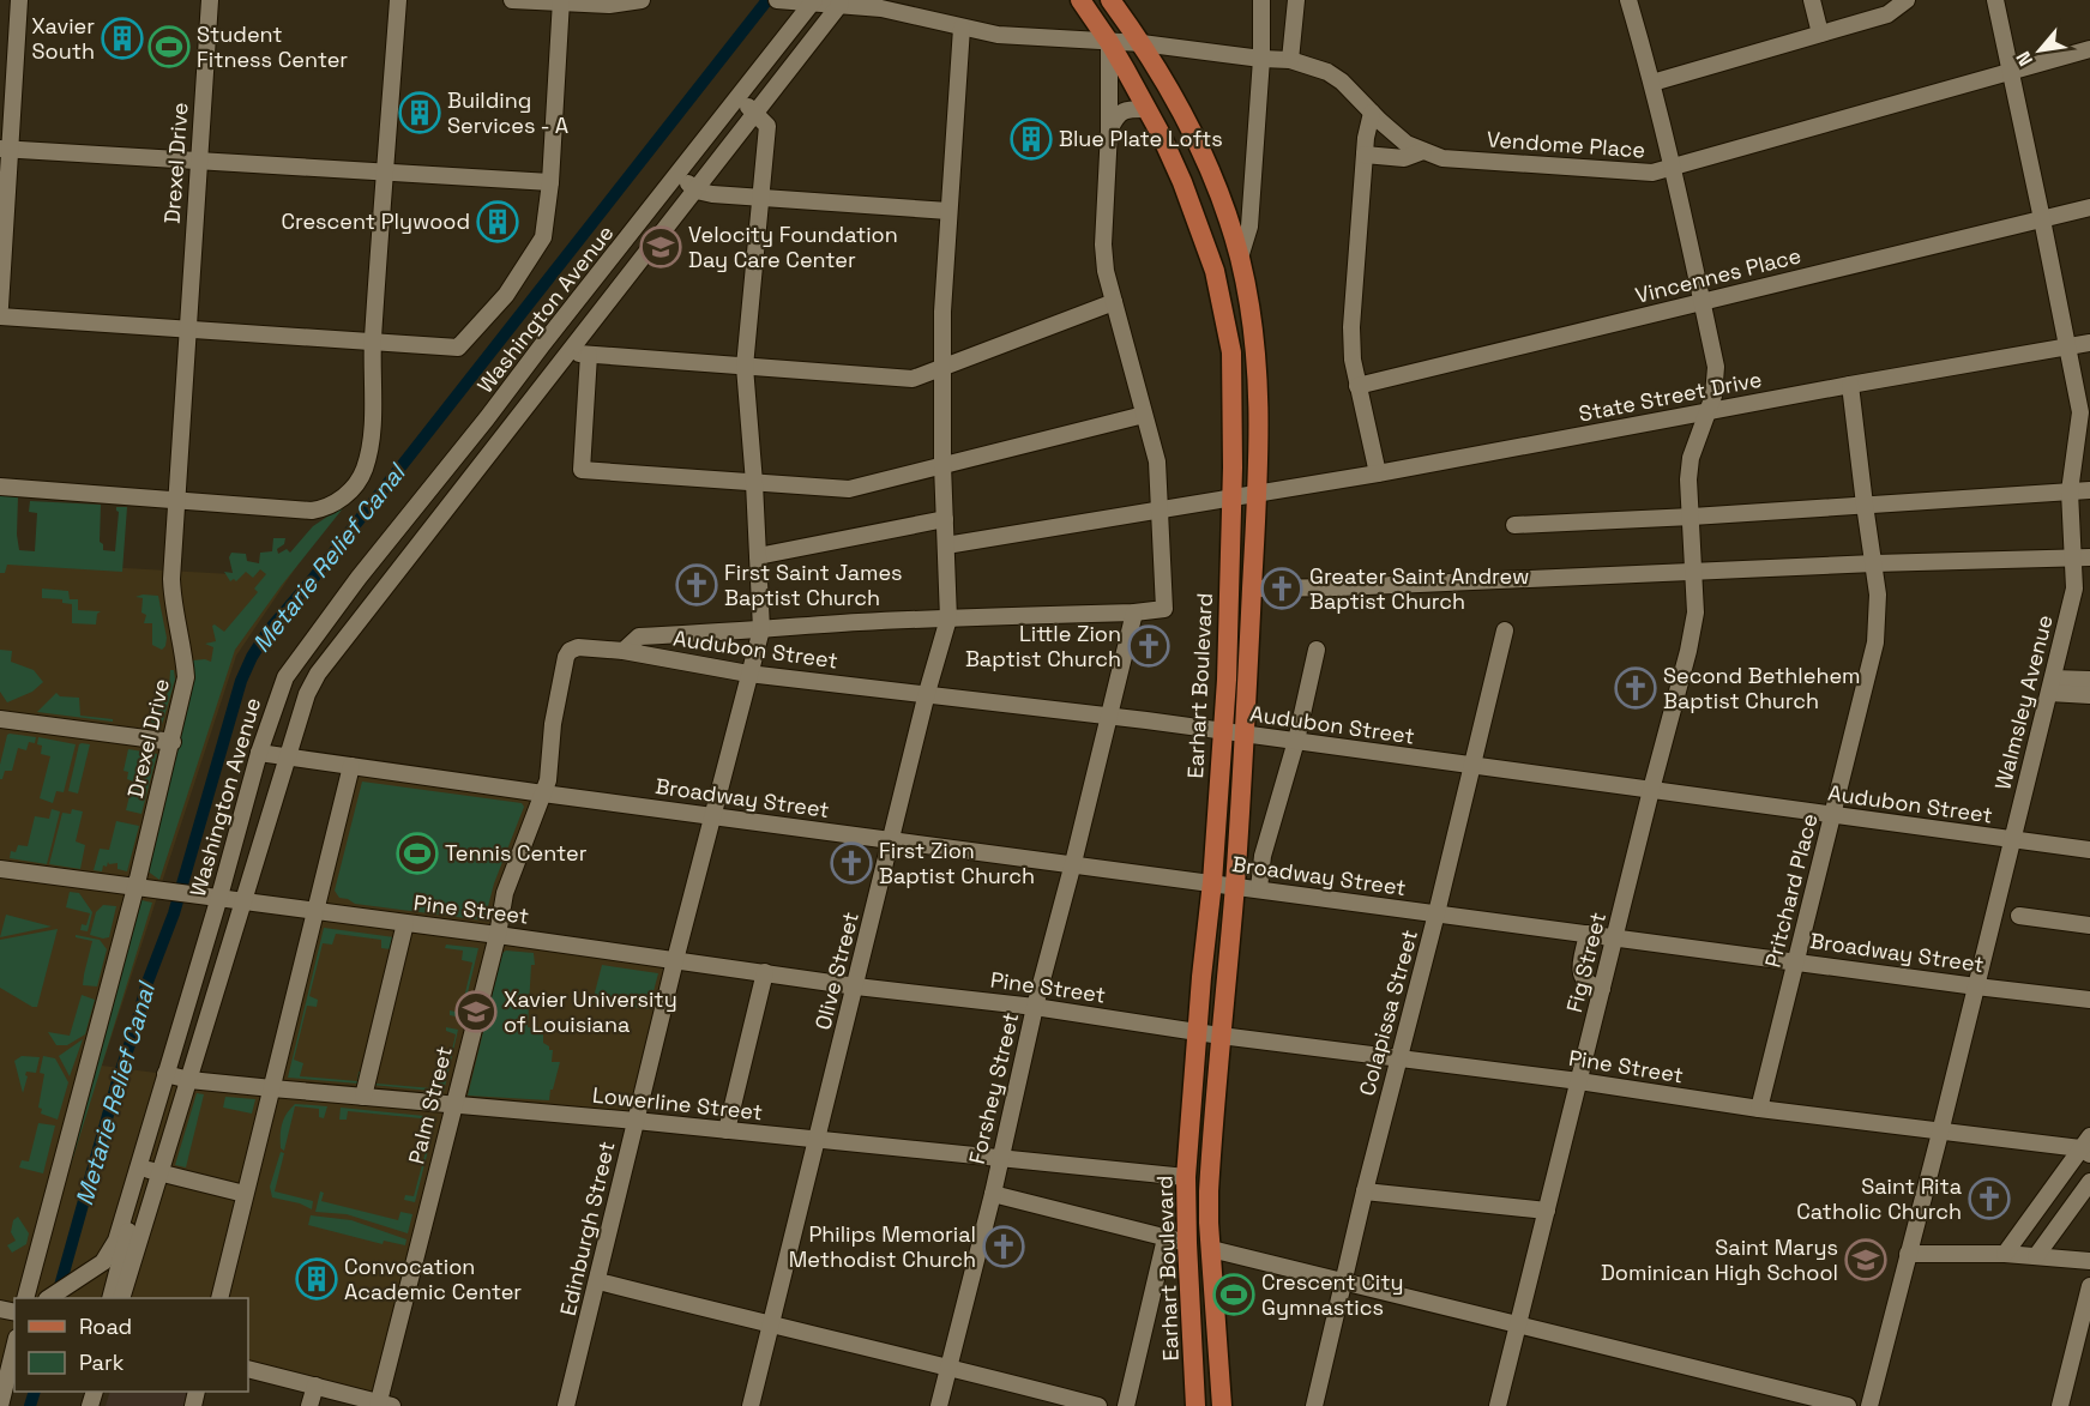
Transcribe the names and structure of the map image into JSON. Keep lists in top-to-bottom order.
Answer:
{
  "streets": {
    "main road": ["Earhart Boulevard"],
    "street": [
      "Vendome Place",
      "Drexel Drive",
      "Vincennes Place",
      "Washington Avenue",
      "State Street Drive",
      "Audubon Street",
      "Walmsley Avenue",
      "Broadway Street",
      "Pritchard Place",
      "Pine Street",
      "Fig Street",
      "Olive Street",
      "Colapissa Street",
      "Forshey Street",
      "Lowerline Street",
      "Palm Street",
      "Edinburgh Street"
    ]
  },
  "crossings": [
    ["Vendome Place", "Washington Avenue"],
    ["Vendome Place", "Earhart Boulevard"],
    ["Vendome Place", "Walmsley Avenue"],
    ["Vendome Place", "Fig Street"],
    ["Vendome Place", "Olive Street"],
    ["Drexel Drive", "Pine Street"],
    ["Vincennes Place", "Walmsley Avenue"],
    ["Vincennes Place", "Fig Street"],
    ["Washington Avenue", "Broadway Street"],
    ["Washington Avenue", "Pine Street"],
    ["Washington Avenue", "Lowerline Street"],
    ["Washington Avenue", "Edinburgh Street"],
    ["State Street Drive", "Earhart Boulevard"],
    ["State Street Drive", "Walmsley Avenue"],
    ["State Street Drive", "Pritchard Place"],
    ["State Street Drive", "Fig Street"],
    ["State Street Drive", "Olive Street"],
    ["Audubon Street", "Earhart Boulevard"],
    ["Audubon Street", "Walmsley Avenue"],
    ["Audubon Street", "Pritchard Place"],
    ["Audubon Street", "Fig Street"],
    ["Audubon Street", "Olive Street"],
    ["Audubon Street", "Colapissa Street"],
    ["Audubon Street", "Forshey Street"],
    ["Audubon Street", "Palm Street"],
    ["Audubon Street", "Edinburgh Street"],
    ["Earhart Boulevard", "Broadway Street"],
    ["Earhart Boulevard", "Pine Street"],
    ["Earhart Boulevard", "Lowerline Street"],
    ["Walmsley Avenue", "Broadway Street"],
    ["Walmsley Avenue", "Pine Street"],
    ["Broadway Street", "Pritchard Place"],
    ["Broadway Street", "Fig Street"],
    ["Broadway Street", "Olive Street"],
    ["Broadway Street", "Colapissa Street"],
    ["Broadway Street", "Forshey Street"],
    ["Broadway Street", "Palm Street"],
    ["Broadway Street", "Edinburgh Street"],
    ["Pritchard Place", "Pine Street"],
    ["Pine Street", "Fig Street"],
    ["Pine Street", "Olive Street"],
    ["Pine Street", "Colapissa Street"],
    ["Pine Street", "Forshey Street"],
    ["Pine Street", "Palm Street"],
    ["Pine Street", "Edinburgh Street"],
    ["Olive Street", "Lowerline Street"],
    ["Forshey Street", "Lowerline Street"],
    ["Lowerline Street", "Palm Street"],
    ["Lowerline Street", "Edinburgh Street"]
  ],
  "water": ["Metarie Relief Canal"],
  "places": {
    "building": [
      "Xavier South",
      "Building Services - A",
      "Blue Plate Lofts",
      "Crescent Plywood",
      "Convocation Academic Center"
    ],
    "sports": ["Student Fitness Center", "Tennis Center", "Crescent City Gymnastics"],
    "school or university": ["Velocity Foundation Day Care Center", "Xavier University of Louisiana", "Saint Marys Dominican High School"],
    "church": [
      "First Saint James Baptist Church",
      "Greater Saint Andrew Baptist Church",
      "Little Zion Baptist Church",
      "Second Bethlehem Baptist Church",
      "First Zion Baptist Church",
      "Saint Rita Catholic Church",
      "Philips Memorial Methodist Church"
    ]
  },
  "legend": ["Road", "Park"],
  "north": "bottom left"
}
